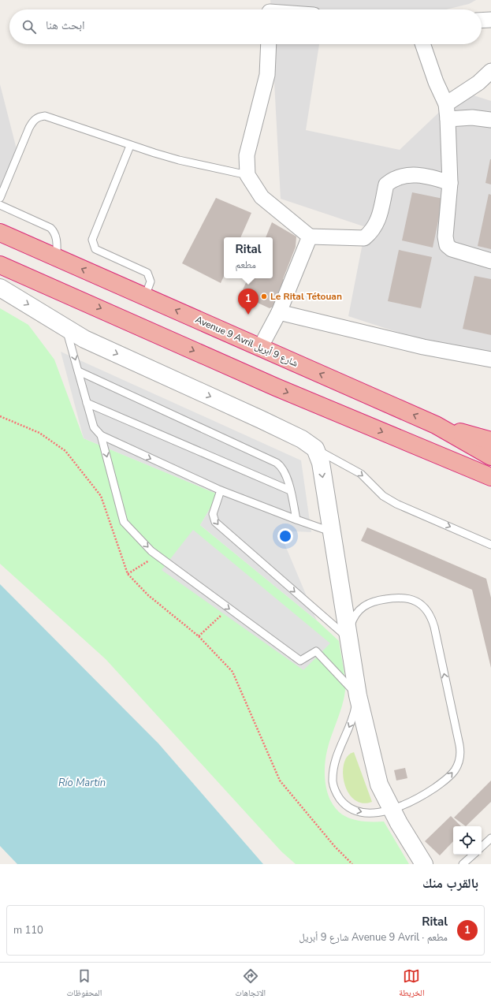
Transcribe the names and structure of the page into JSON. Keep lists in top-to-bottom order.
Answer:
{
  "streets": {
    "highway": ["Avenue 9 Avril شارع 9 أبريل"]
  },
  "water": ["Río Martín"],
  "places": ["Le Rital Tétouan"],
  "page": {
    "search": "ابحث هنا",
    "popup": ["Rital", "مطعم"],
    "pins": "1",
    "heading": "بالقرب منك",
    "list": [
      {
        "mark": "1",
        "name": "Rital",
        "note": "مطعم · Avenue 9 Avril شارع 9 أبريل",
        "value": "110 m"
      }
    ],
    "nav": ["الخريطة", "الاتجاهات", "المحفوظات"]
  }
}
